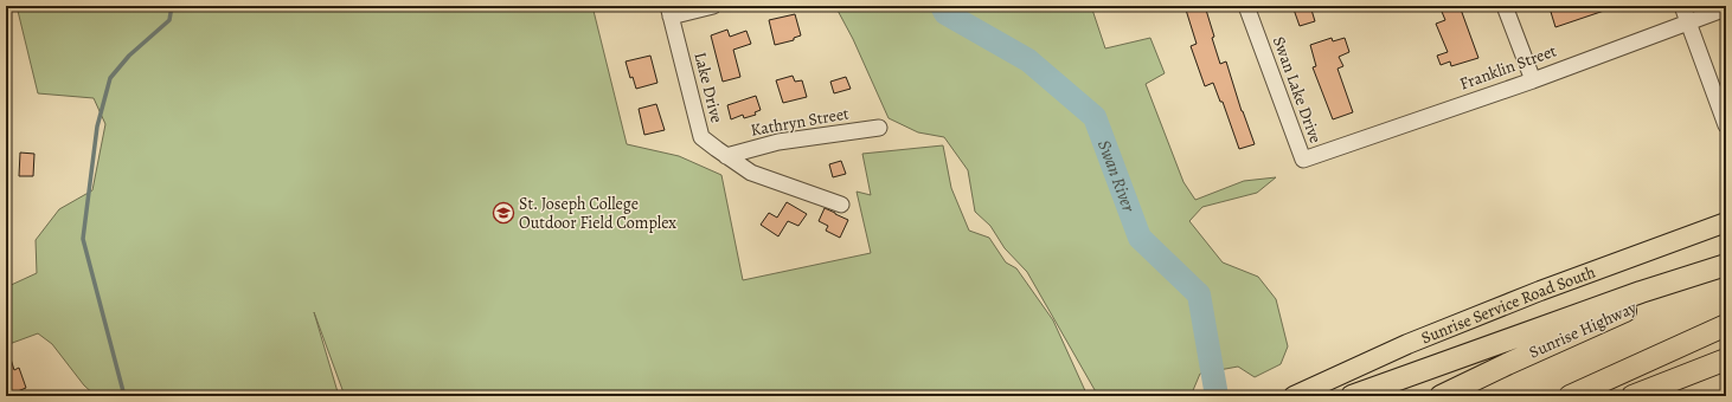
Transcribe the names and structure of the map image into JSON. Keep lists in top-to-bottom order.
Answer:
{
  "streets": {
    "highway": ["Sunrise Highway"],
    "main road": ["Sunrise Service Road South"],
    "street": [
      "Franklin Street",
      "Lake Drive",
      "Swan Lake Drive",
      "Kathryn Street"
    ]
  },
  "crossings": [
    ["Franklin Street", "Swan Lake Drive"],
    ["Lake Drive", "Kathryn Street"]
  ],
  "water": ["Swan River"],
  "places": {
    "school or university": ["St. Joseph College Outdoor Field Complex"]
  }
}
